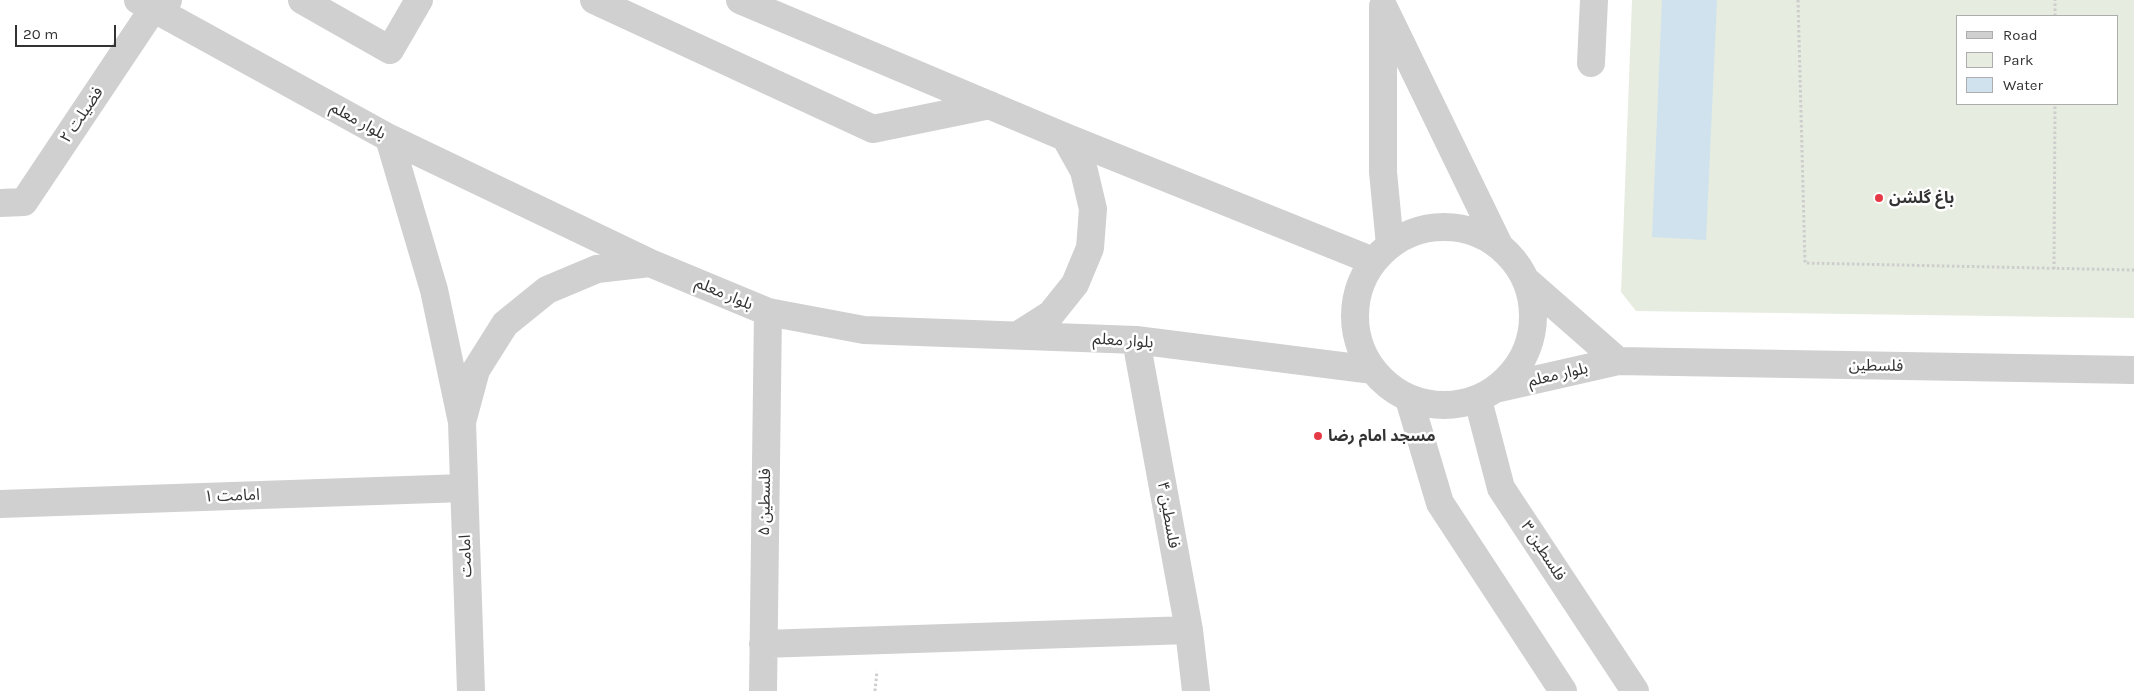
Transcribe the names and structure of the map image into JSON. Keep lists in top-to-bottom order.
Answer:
{
  "streets": {
    "street": [
      "فضیلت ۲",
      "بلوار معلم",
      "فلسطین",
      "امامت ۱",
      "فلسطین ۵",
      "فلسطین ۴",
      "فلسطین ۳",
      "امامت"
    ]
  },
  "crossings": [
    ["فضیلت ۲", "بلوار معلم"],
    ["بلوار معلم", "فلسطین"],
    ["بلوار معلم", "فلسطین ۵"],
    ["بلوار معلم", "فلسطین ۴"],
    ["بلوار معلم", "فلسطین ۳"],
    ["امامت ۱", "امامت"]
  ],
  "places": ["باغ گلشن", "مسجد امام رضا"],
  "legend": ["Road", "Park", "Water"],
  "scale_bar": "20 m"
}
